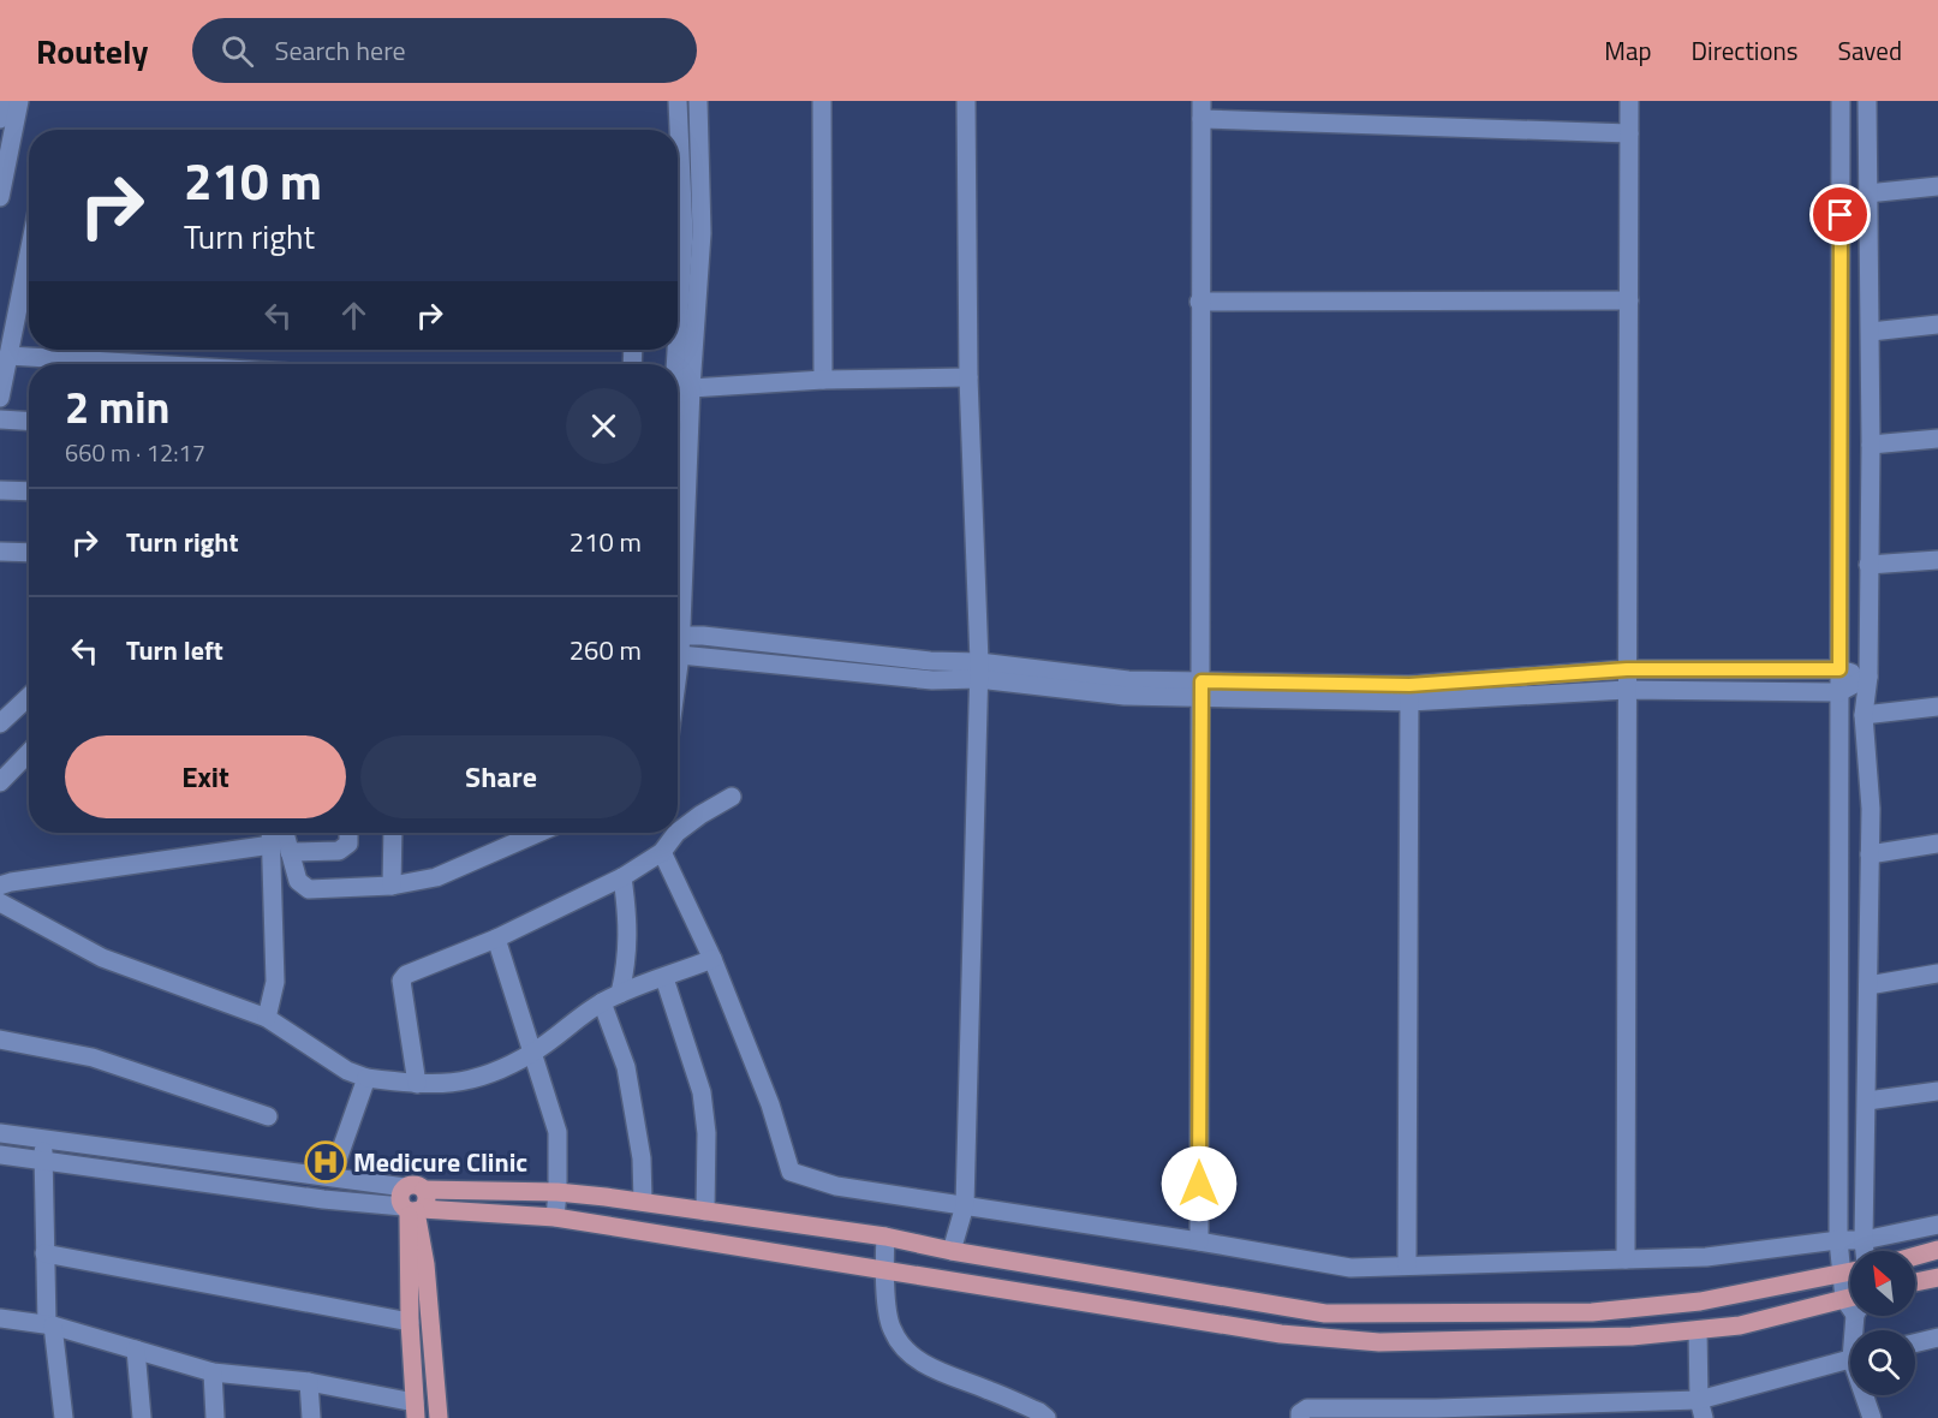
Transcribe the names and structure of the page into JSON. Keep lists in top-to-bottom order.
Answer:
{
  "places": {
    "hospital": ["Medicure Clinic"]
  },
  "north": "top left",
  "page": {
    "header": "Routely",
    "search": "Search here",
    "nav": ["Map", "Directions", "Saved"],
    "turn": ["210 m", "Turn right"],
    "heading": ["2 min", "660 m · 12:17"],
    "list": [
      {
        "name": "Turn right",
        "value": "210 m"
      },
      {
        "name": "Turn left",
        "value": "260 m"
      }
    ],
    "buttons": ["Exit", "Share"]
  }
}
